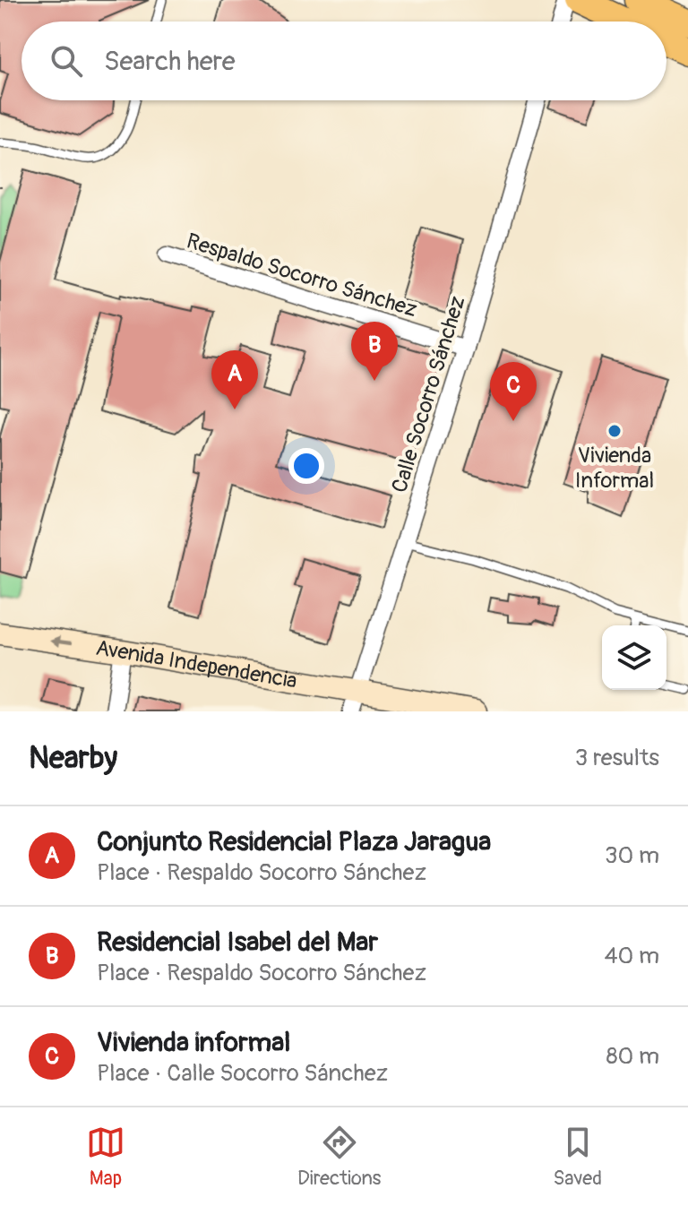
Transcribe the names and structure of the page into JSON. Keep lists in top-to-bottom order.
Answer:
{
  "streets": {
    "main road": ["Avenida Independencia"],
    "street": ["Respaldo Socorro Sánchez", "Calle Socorro Sánchez"]
  },
  "crossings": [
    ["Respaldo Socorro Sánchez", "Calle Socorro Sánchez"],
    ["Calle Socorro Sánchez", "Avenida Independencia"]
  ],
  "places": ["Vivienda Informal"],
  "page": {
    "search": "Search here",
    "pins": ["B", "A", "C"],
    "heading": ["Nearby", "3 results"],
    "list": [
      {
        "mark": "A",
        "name": "Conjunto Residencial Plaza Jaragua",
        "note": "Place · Respaldo Socorro Sánchez",
        "value": "30 m"
      },
      {
        "mark": "B",
        "name": "Residencial Isabel del Mar",
        "note": "Place · Respaldo Socorro Sánchez",
        "value": "40 m"
      },
      {
        "mark": "C",
        "name": "Vivienda informal",
        "note": "Place · Calle Socorro Sánchez",
        "value": "80 m"
      }
    ],
    "nav": ["Map", "Directions", "Saved"]
  }
}
